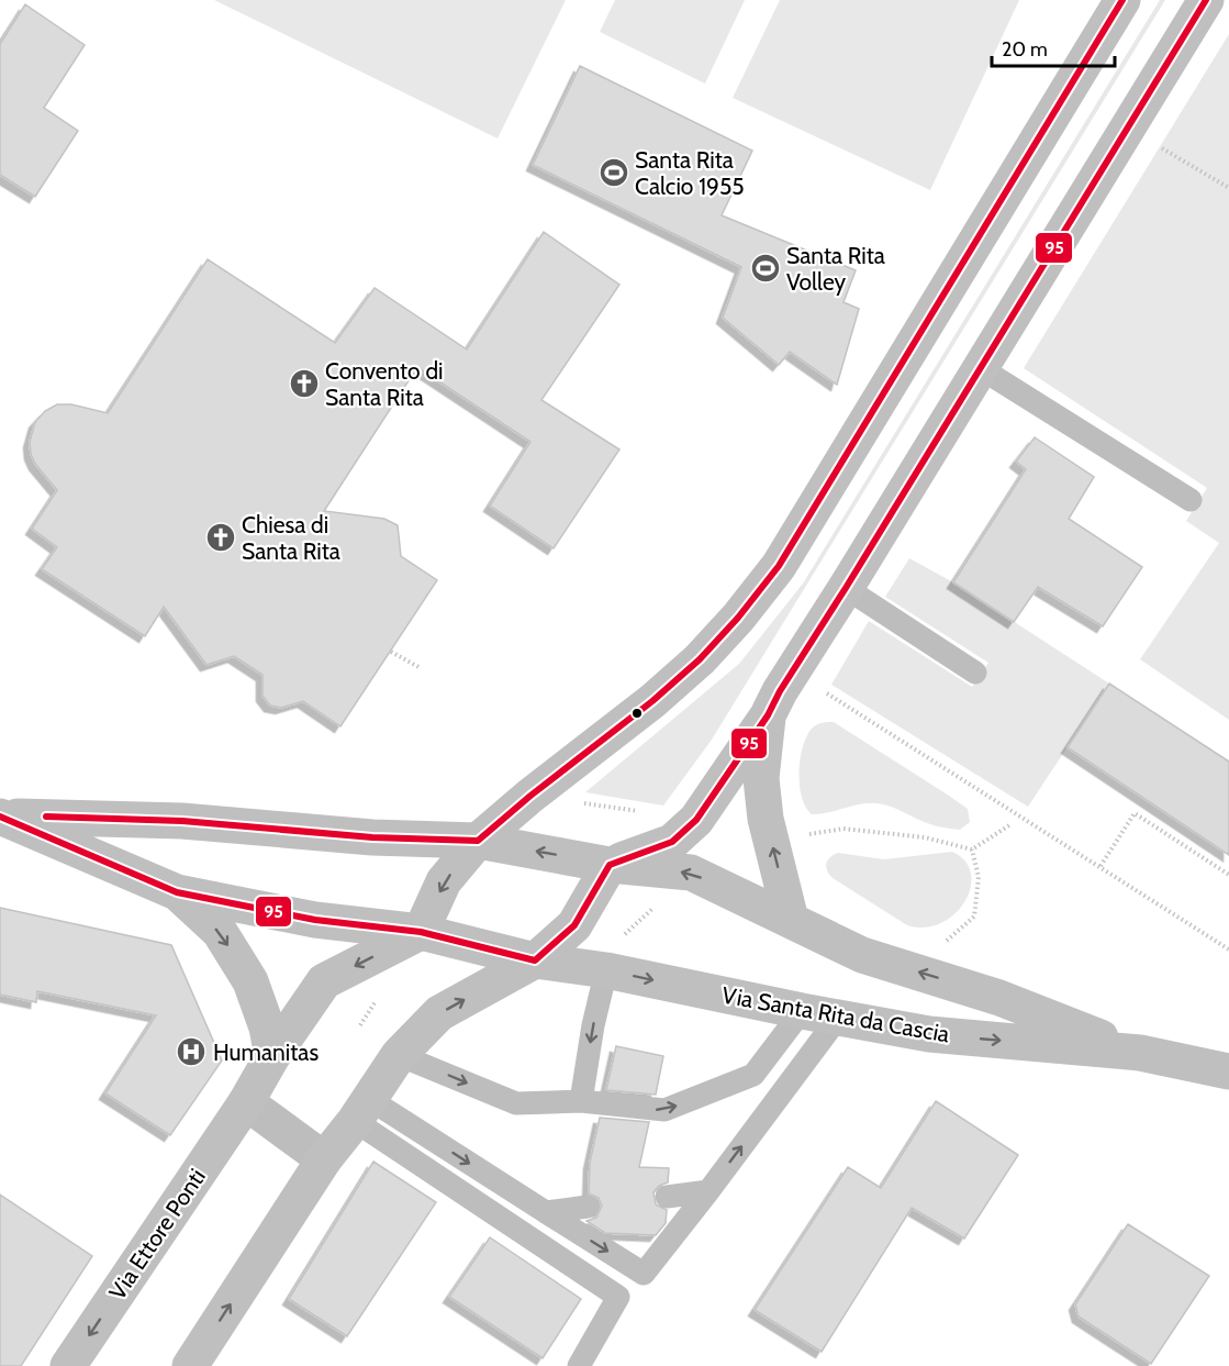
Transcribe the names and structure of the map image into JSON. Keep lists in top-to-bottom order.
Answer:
{
  "streets": {
    "street": ["Via Santa Rita da Cascia", "Via Ettore Ponti"]
  },
  "crossings": [
    ["Via Santa Rita da Cascia", "Via Ettore Ponti"]
  ],
  "places": {
    "sports": ["Santa Rita Calcio 1955", "Santa Rita Volley"],
    "church": ["Convento di Santa Rita", "Chiesa di Santa Rita"],
    "hospital": ["Humanitas"]
  },
  "lines": ["transit line 95"],
  "scale_bar": "20 m"
}
